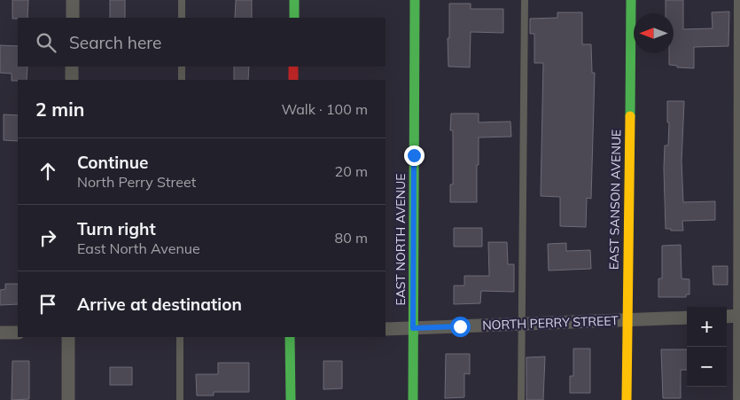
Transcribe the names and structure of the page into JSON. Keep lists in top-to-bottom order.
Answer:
{
  "streets": {
    "street": ["EAST SANSON AVENUE", "EAST NORTH AVENUE", "NORTH PERRY STREET"]
  },
  "crossings": [
    ["EAST SANSON AVENUE", "NORTH PERRY STREET"],
    ["EAST NORTH AVENUE", "NORTH PERRY STREET"]
  ],
  "north": "left",
  "page": {
    "search": "Search here",
    "heading": ["2 min", "Walk · 100 m"],
    "list": [
      ["Continue", "North Perry Street", "20 m"],
      ["Turn right", "East North Avenue", "80 m"],
      "Arrive at destination"
    ],
    "map_buttons": ["+", "−"]
  }
}
